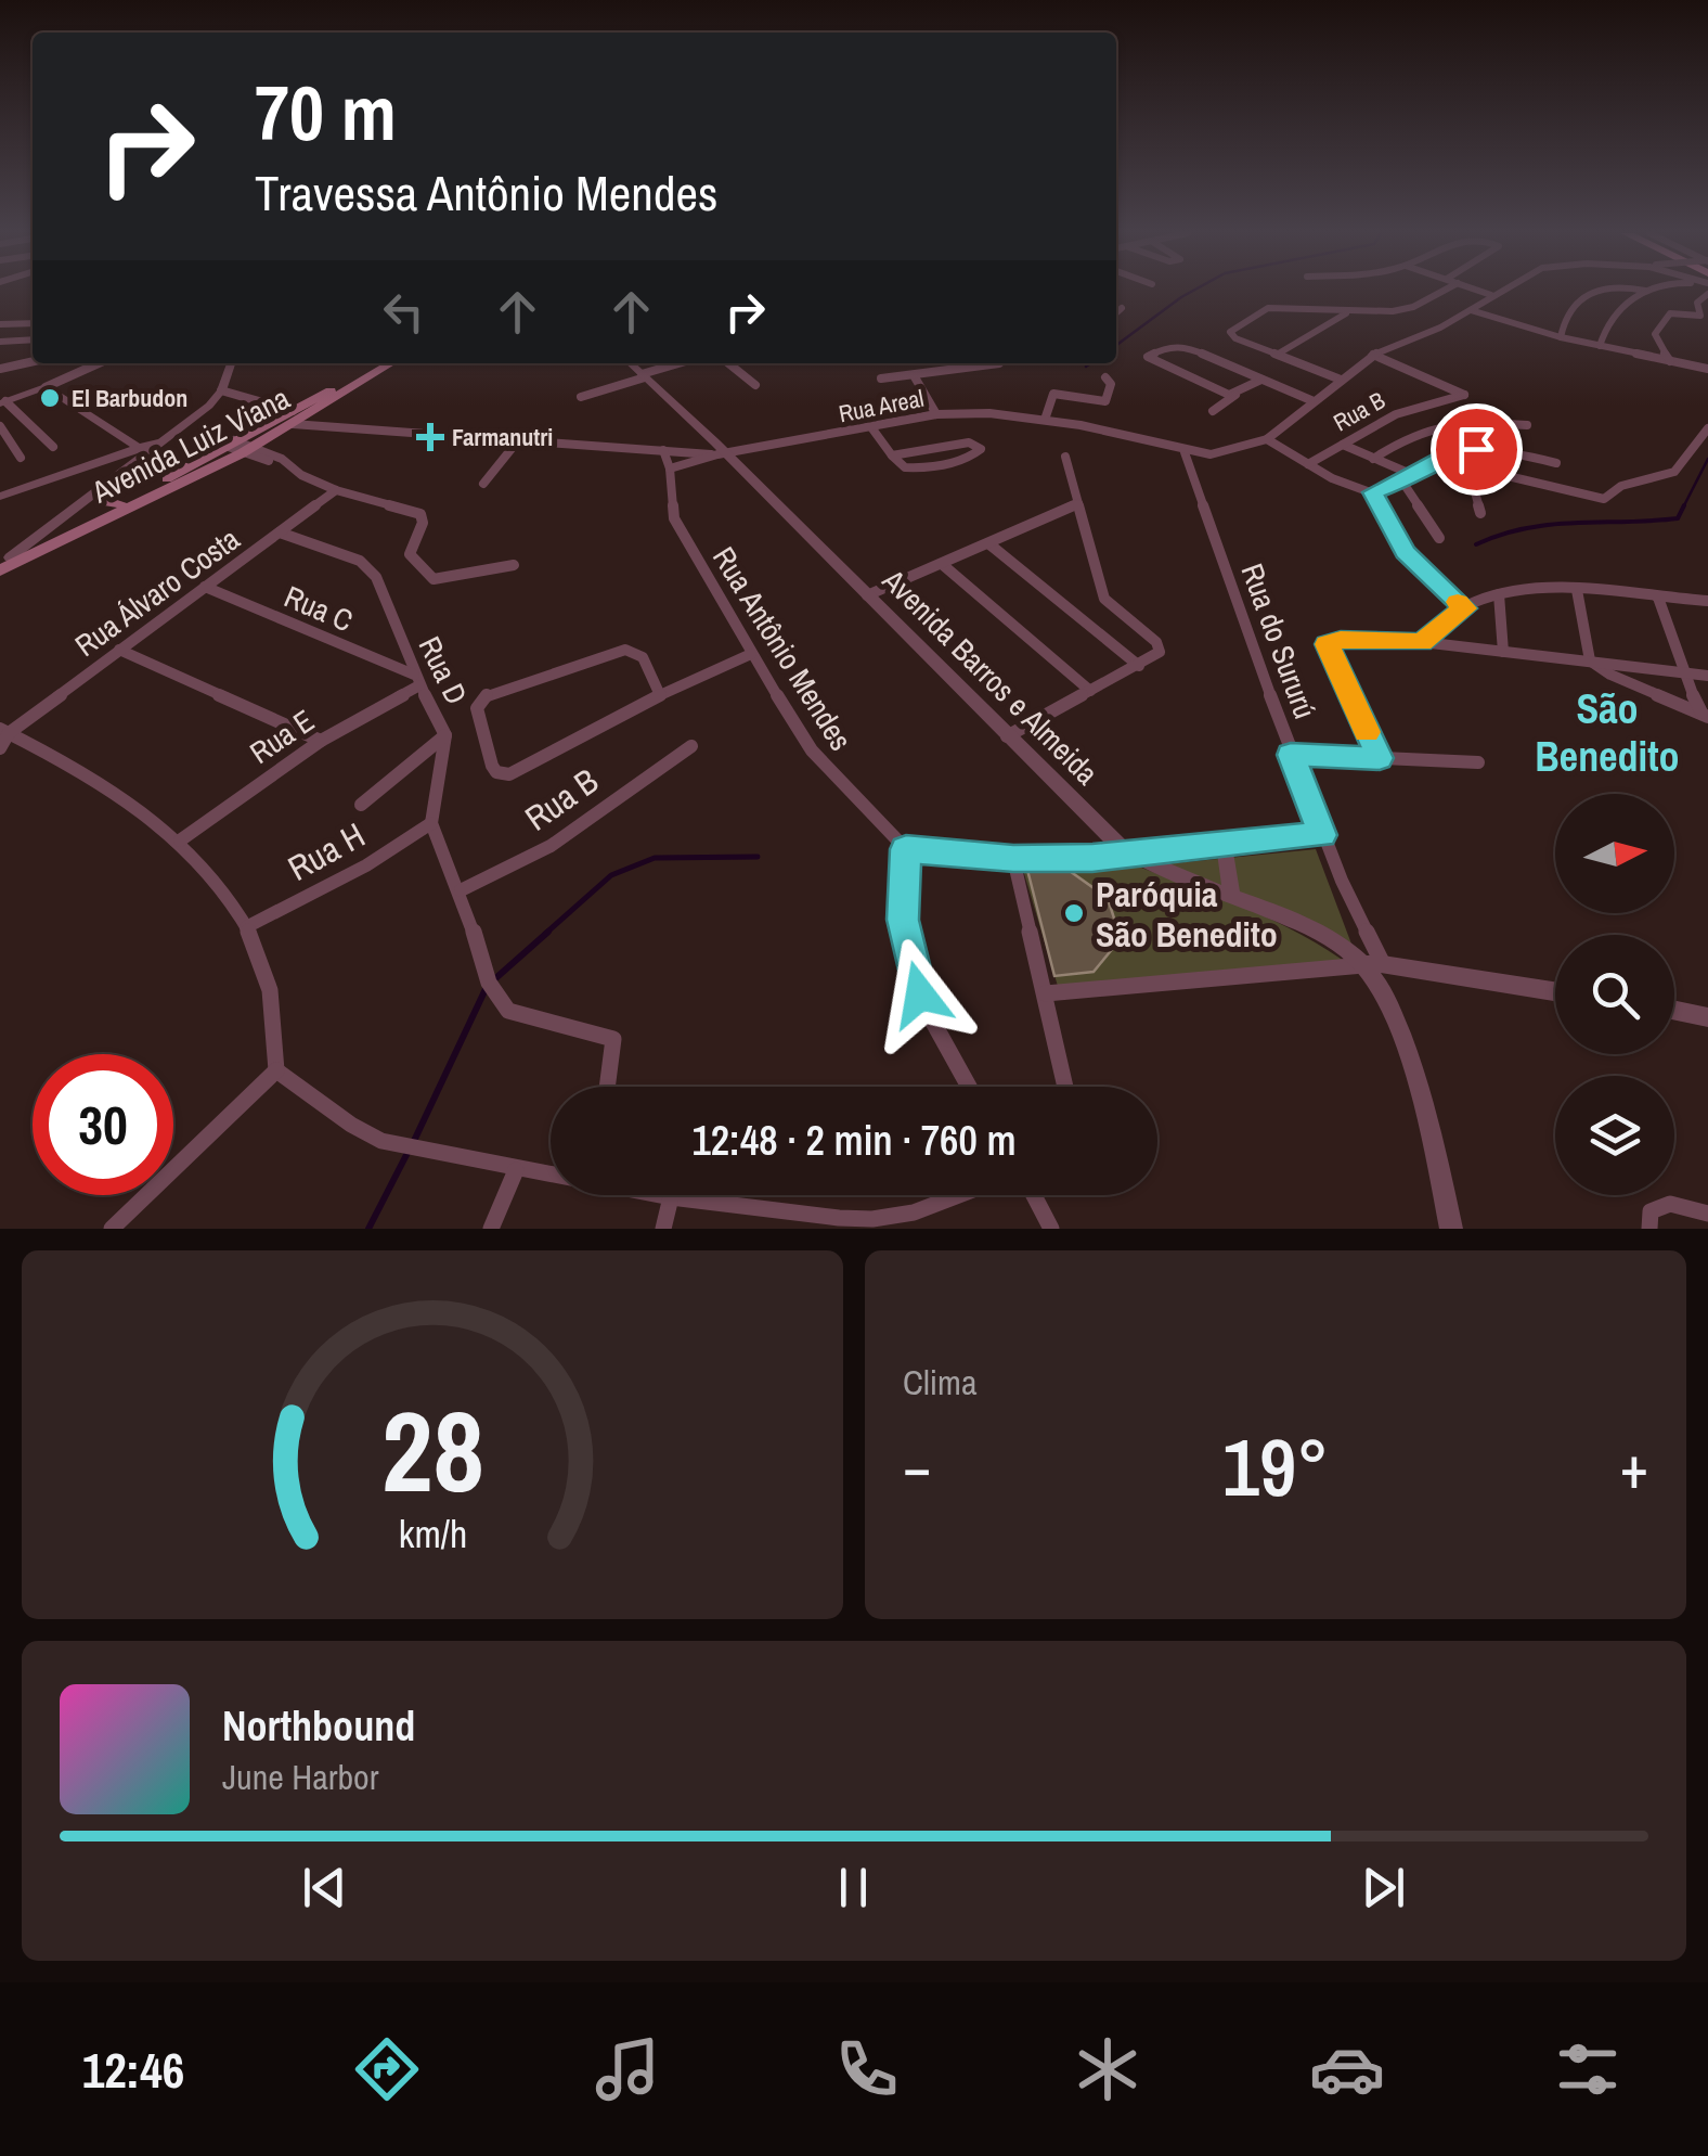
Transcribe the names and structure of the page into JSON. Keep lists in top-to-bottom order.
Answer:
{
  "streets": {
    "main road": ["Avenida Luiz Viana"],
    "street": [
      "Rua Areal",
      "Rua B",
      "Rua Álvaro Costa",
      "Rua C",
      "Rua do Sururú",
      "Rua Antônio Mendes",
      "Rua D",
      "Avenida Barros e Almeida",
      "Rua E",
      "Rua H"
    ]
  },
  "crossings": [
    ["Rua Areal", "Rua do Sururú"],
    ["Rua Areal", "Avenida Barros e Almeida"],
    ["Rua Álvaro Costa", "Rua C"],
    ["Rua Álvaro Costa", "Rua D"],
    ["Rua C", "Rua D"],
    ["Rua C", "Rua E"],
    ["Rua do Sururú", "Avenida Barros e Almeida"],
    ["Rua D", "Rua E"],
    ["Rua D", "Rua H"]
  ],
  "districts": ["São Benedito"],
  "places": {
    "other": ["El Barbudon", "Paróquia São Benedito"],
    "health": ["Farmanutri"]
  },
  "north": "right",
  "page": {
    "turn": ["70 m", "Travessa Antônio Mendes"],
    "limit": "30",
    "trip": "12:48 · 2 min · 760 m",
    "tile": "Clima",
    "heat": ["−", "19°", "+"],
    "song": ["Northbound", "June Harbor"],
    "tabs": "12:46",
    "gauge": ["28", "km/h"]
  }
}
